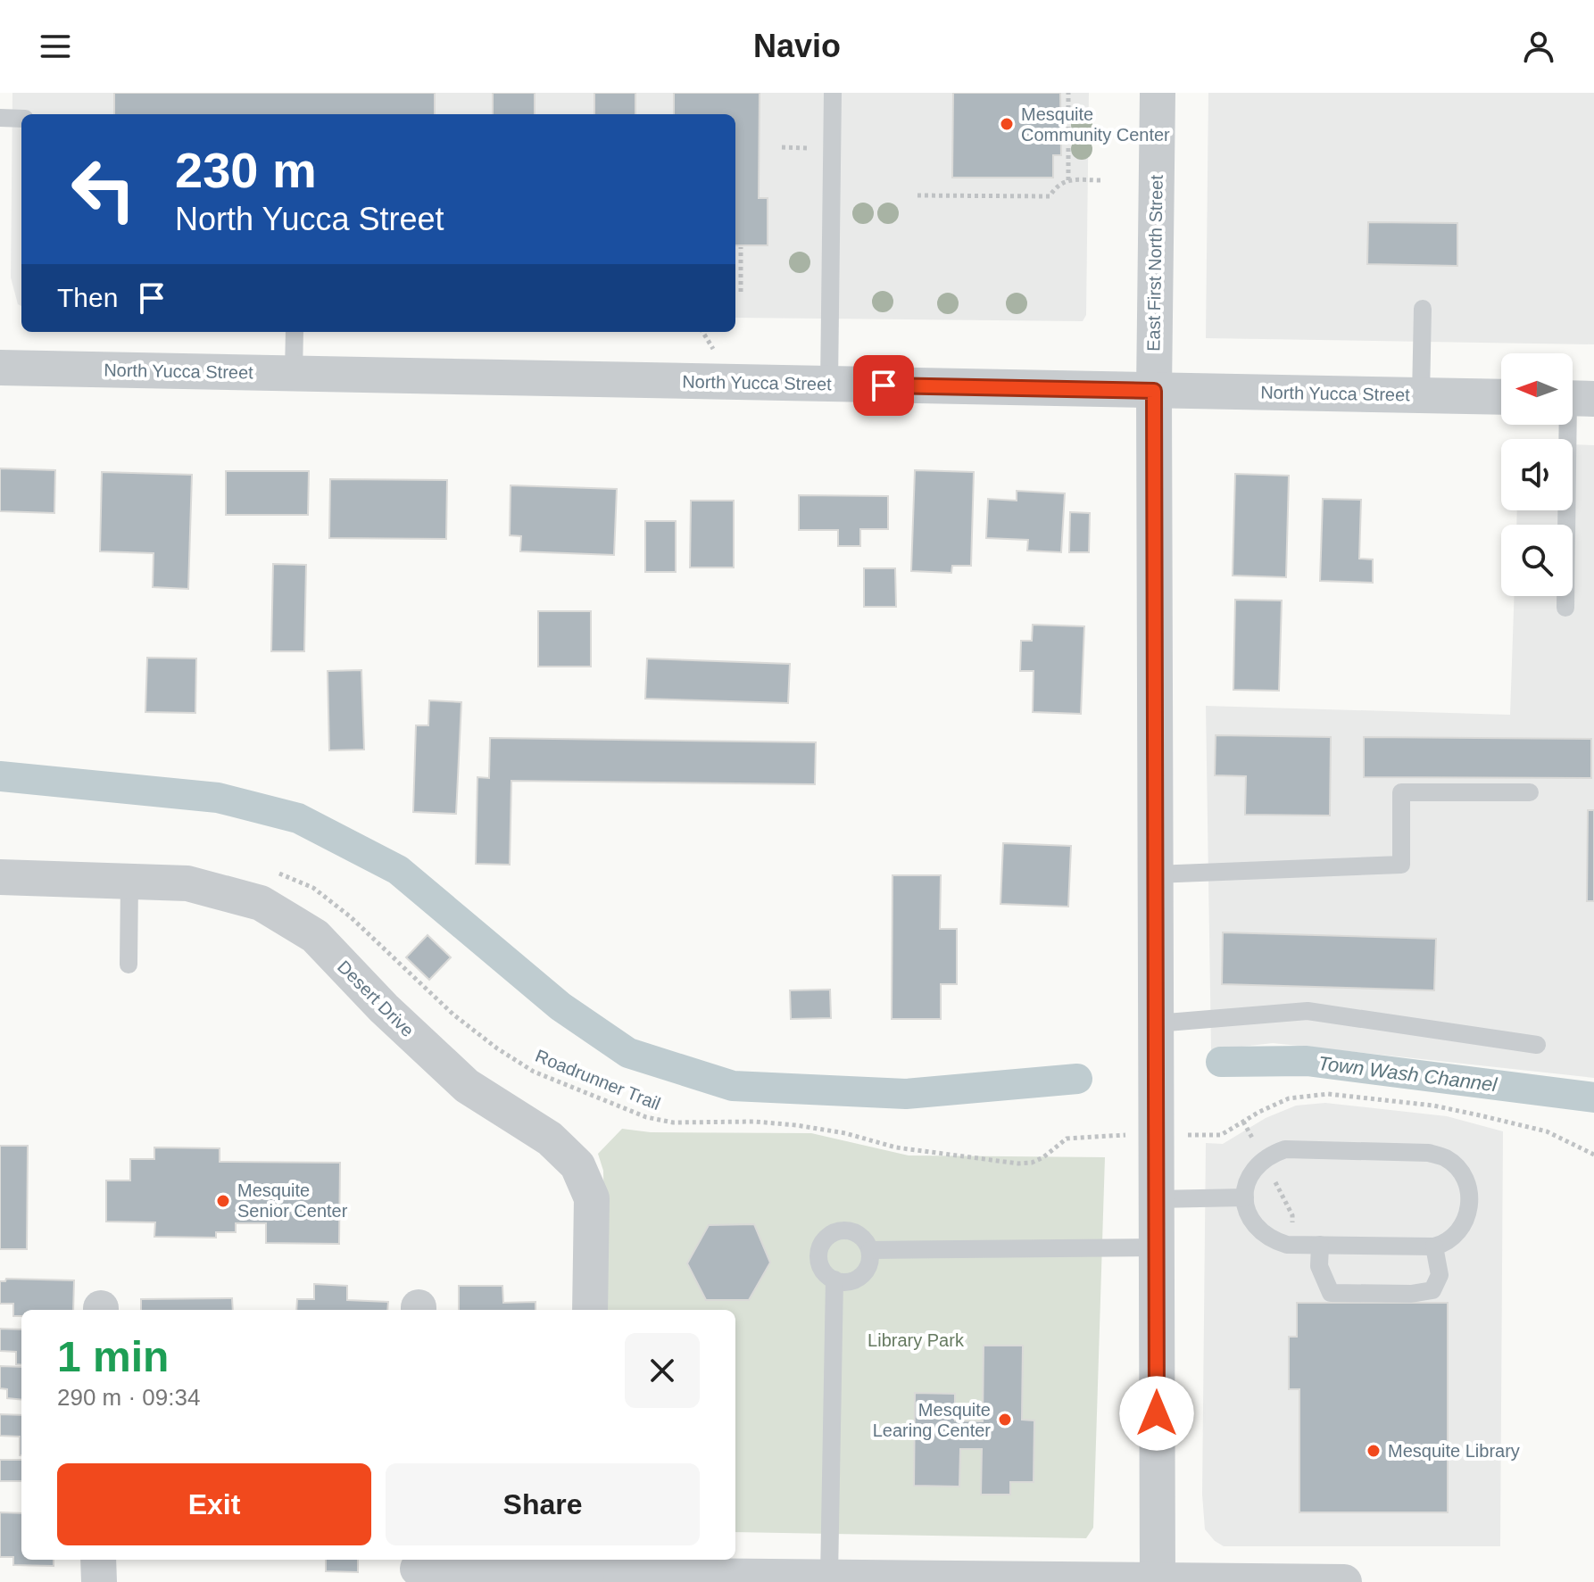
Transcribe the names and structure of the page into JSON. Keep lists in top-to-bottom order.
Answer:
{
  "streets": {
    "street": ["East First North Street", "North Yucca Street", "Desert Drive"],
    "path": ["Roadrunner Trail"]
  },
  "crossings": [
    ["East First North Street", "North Yucca Street"]
  ],
  "water": ["Town Wash Channel"],
  "parks": ["Library Park"],
  "places": [
    "Mesquite Community Center",
    "Mesquite Senior Center",
    "Mesquite Learing Center",
    "Mesquite Library"
  ],
  "north": "left",
  "page": {
    "header": "Navio",
    "turn": ["230 m", "North Yucca Street"],
    "then": "Then",
    "heading": ["1 min", "290 m · 09:34"],
    "buttons": ["Exit", "Share"]
  }
}
